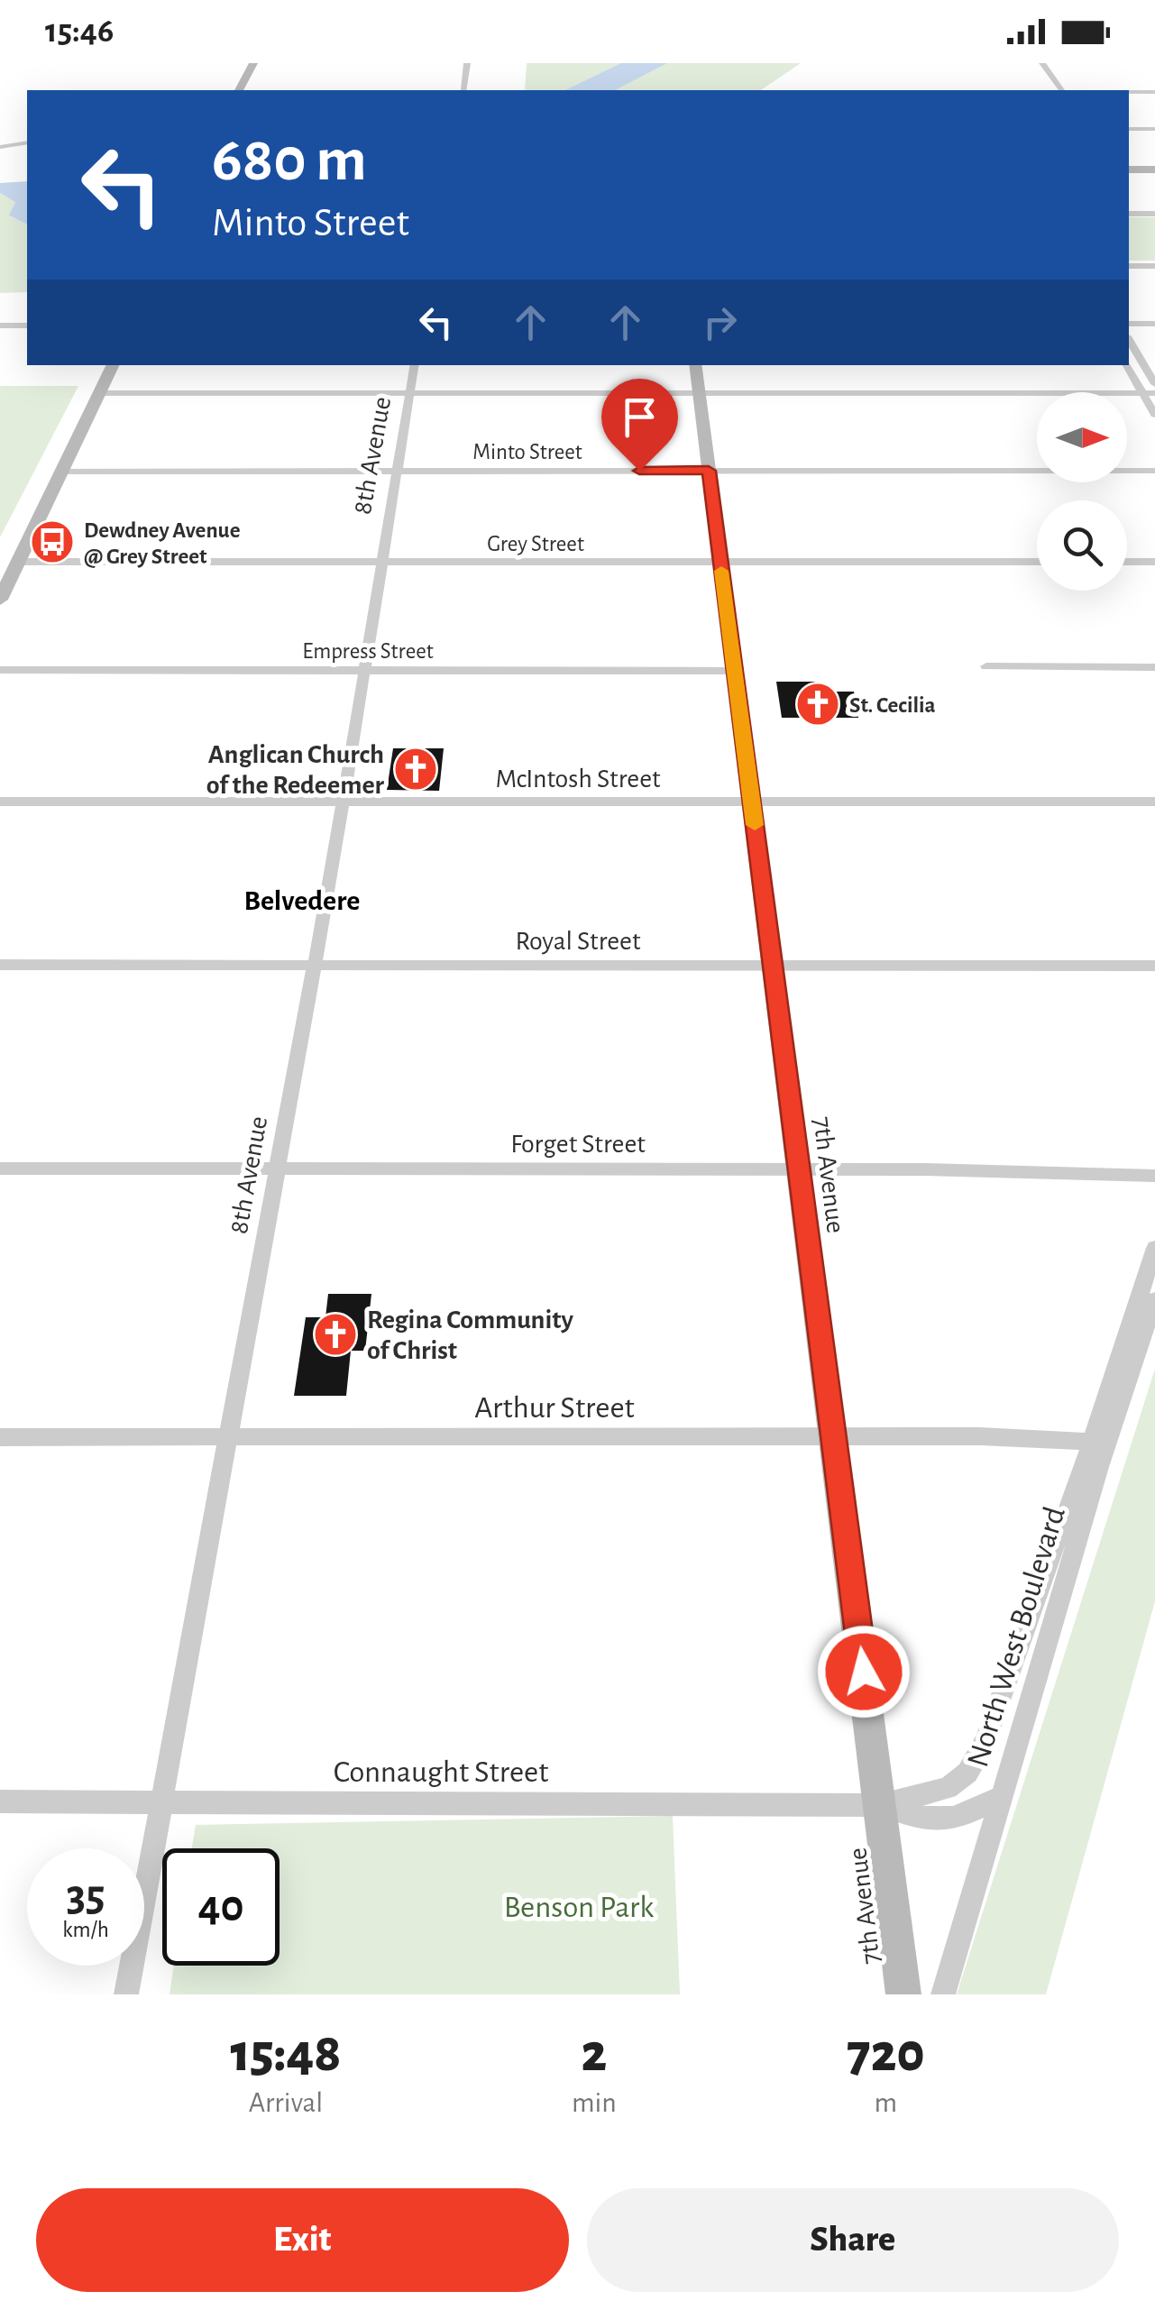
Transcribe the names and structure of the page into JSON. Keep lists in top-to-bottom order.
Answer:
{
  "streets": {
    "street": [
      "Minto Street",
      "8th Avenue",
      "Grey Street",
      "Empress Street",
      "McIntosh Street",
      "Royal Street",
      "Forget Street",
      "7th Avenue",
      "Arthur Street",
      "North West Boulevard",
      "Connaught Street"
    ]
  },
  "crossings": [
    ["Minto Street", "8th Avenue"],
    ["Minto Street", "7th Avenue"],
    ["8th Avenue", "Grey Street"],
    ["8th Avenue", "Empress Street"],
    ["8th Avenue", "McIntosh Street"],
    ["8th Avenue", "Royal Street"],
    ["8th Avenue", "Forget Street"],
    ["8th Avenue", "Arthur Street"],
    ["8th Avenue", "Connaught Street"],
    ["Grey Street", "7th Avenue"],
    ["Empress Street", "7th Avenue"],
    ["McIntosh Street", "7th Avenue"],
    ["Royal Street", "7th Avenue"],
    ["Forget Street", "7th Avenue"],
    ["7th Avenue", "Arthur Street"],
    ["7th Avenue", "North West Boulevard"],
    ["7th Avenue", "Connaught Street"],
    ["Arthur Street", "North West Boulevard"],
    ["North West Boulevard", "Connaught Street"]
  ],
  "districts": ["Belvedere"],
  "parks": ["Benson Park"],
  "places": {
    "bus stop": ["Dewdney Avenue @ Grey Street"],
    "church": ["St. Cecilia", "Anglican Church of the Redeemer", "Regina Community of Christ"]
  },
  "north": "right",
  "page": {
    "status": "15:46",
    "turn": ["680 m", "Minto Street"],
    "speed": "35 km/h",
    "limit": "40",
    "eta": [
      "15:48",
      "Arrival",
      "2",
      "min",
      "720",
      "m"
    ],
    "buttons": ["Exit", "Share"]
  }
}
